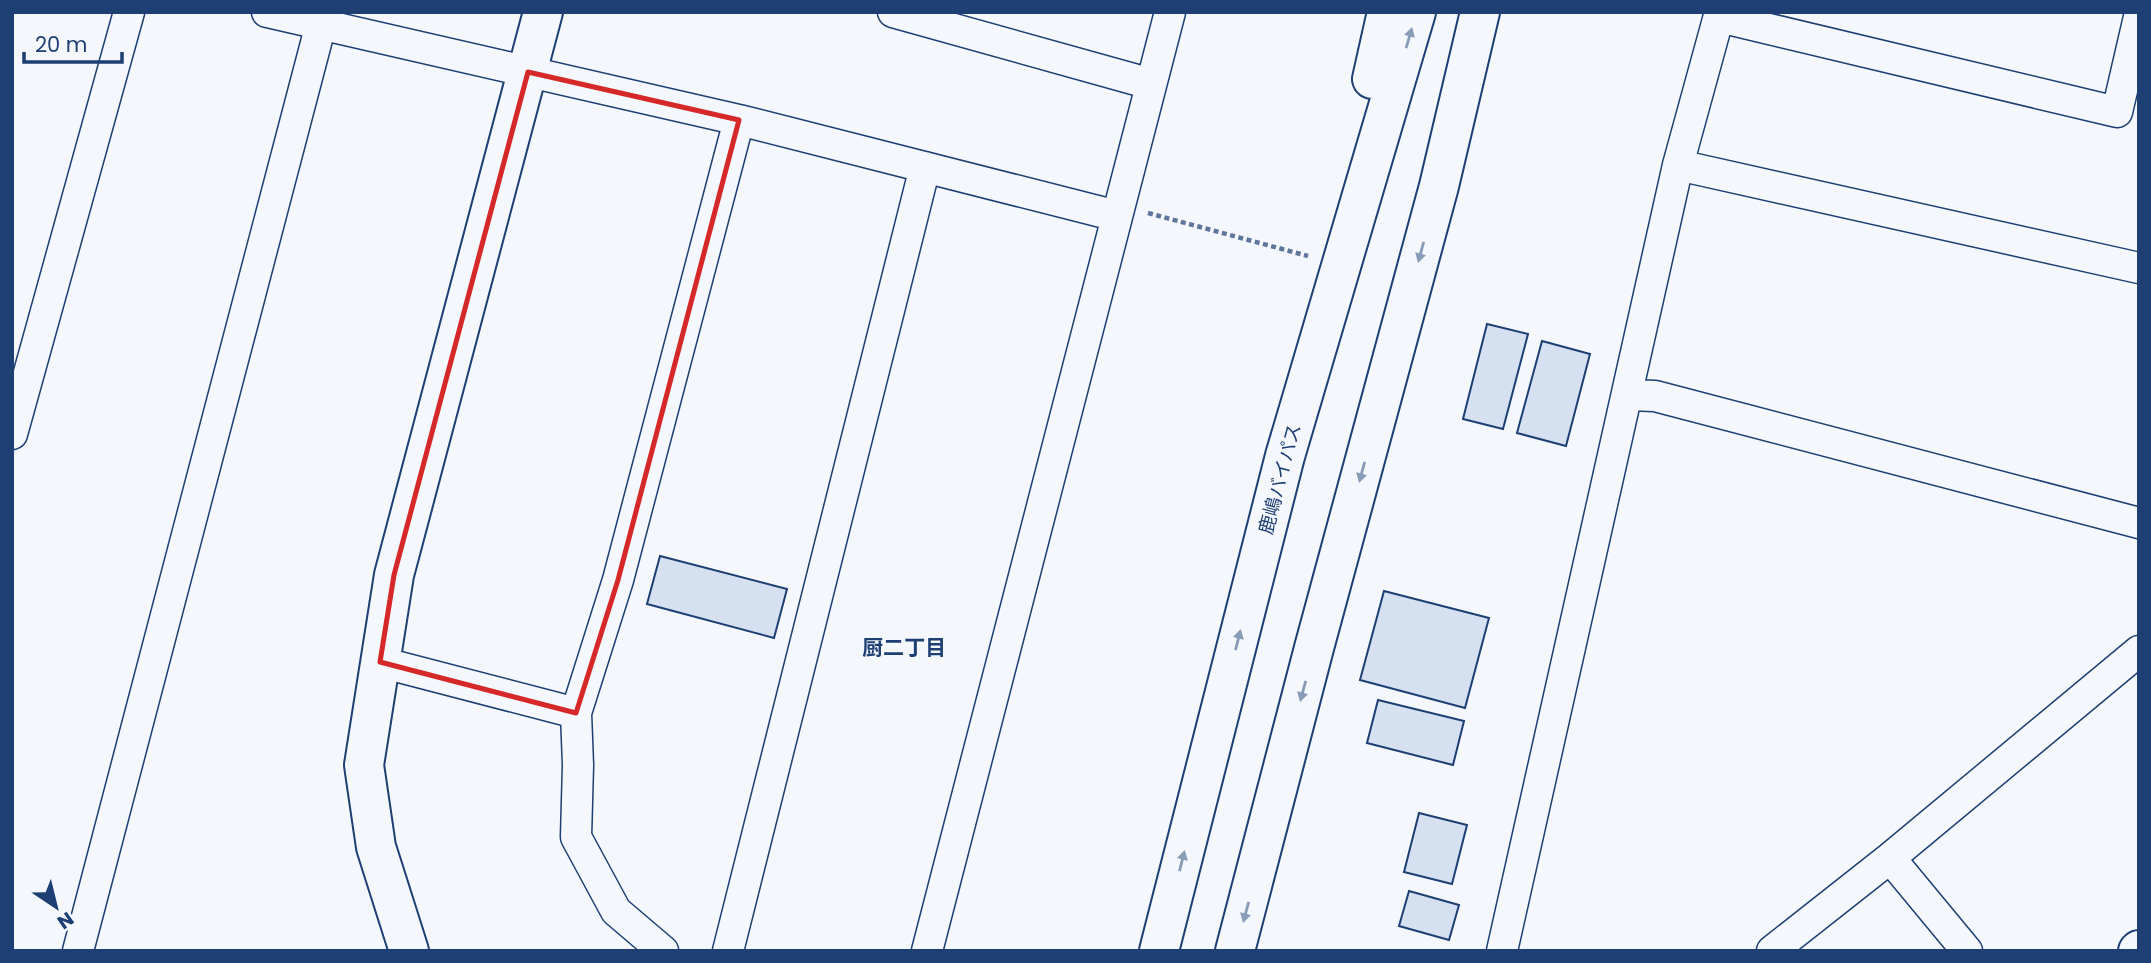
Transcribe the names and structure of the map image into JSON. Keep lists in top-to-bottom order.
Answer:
{
  "streets": {
    "main road": ["鹿嶋バイパス"]
  },
  "districts": ["厨二丁目"],
  "scale_bar": "20 m",
  "north": "bottom right"
}
